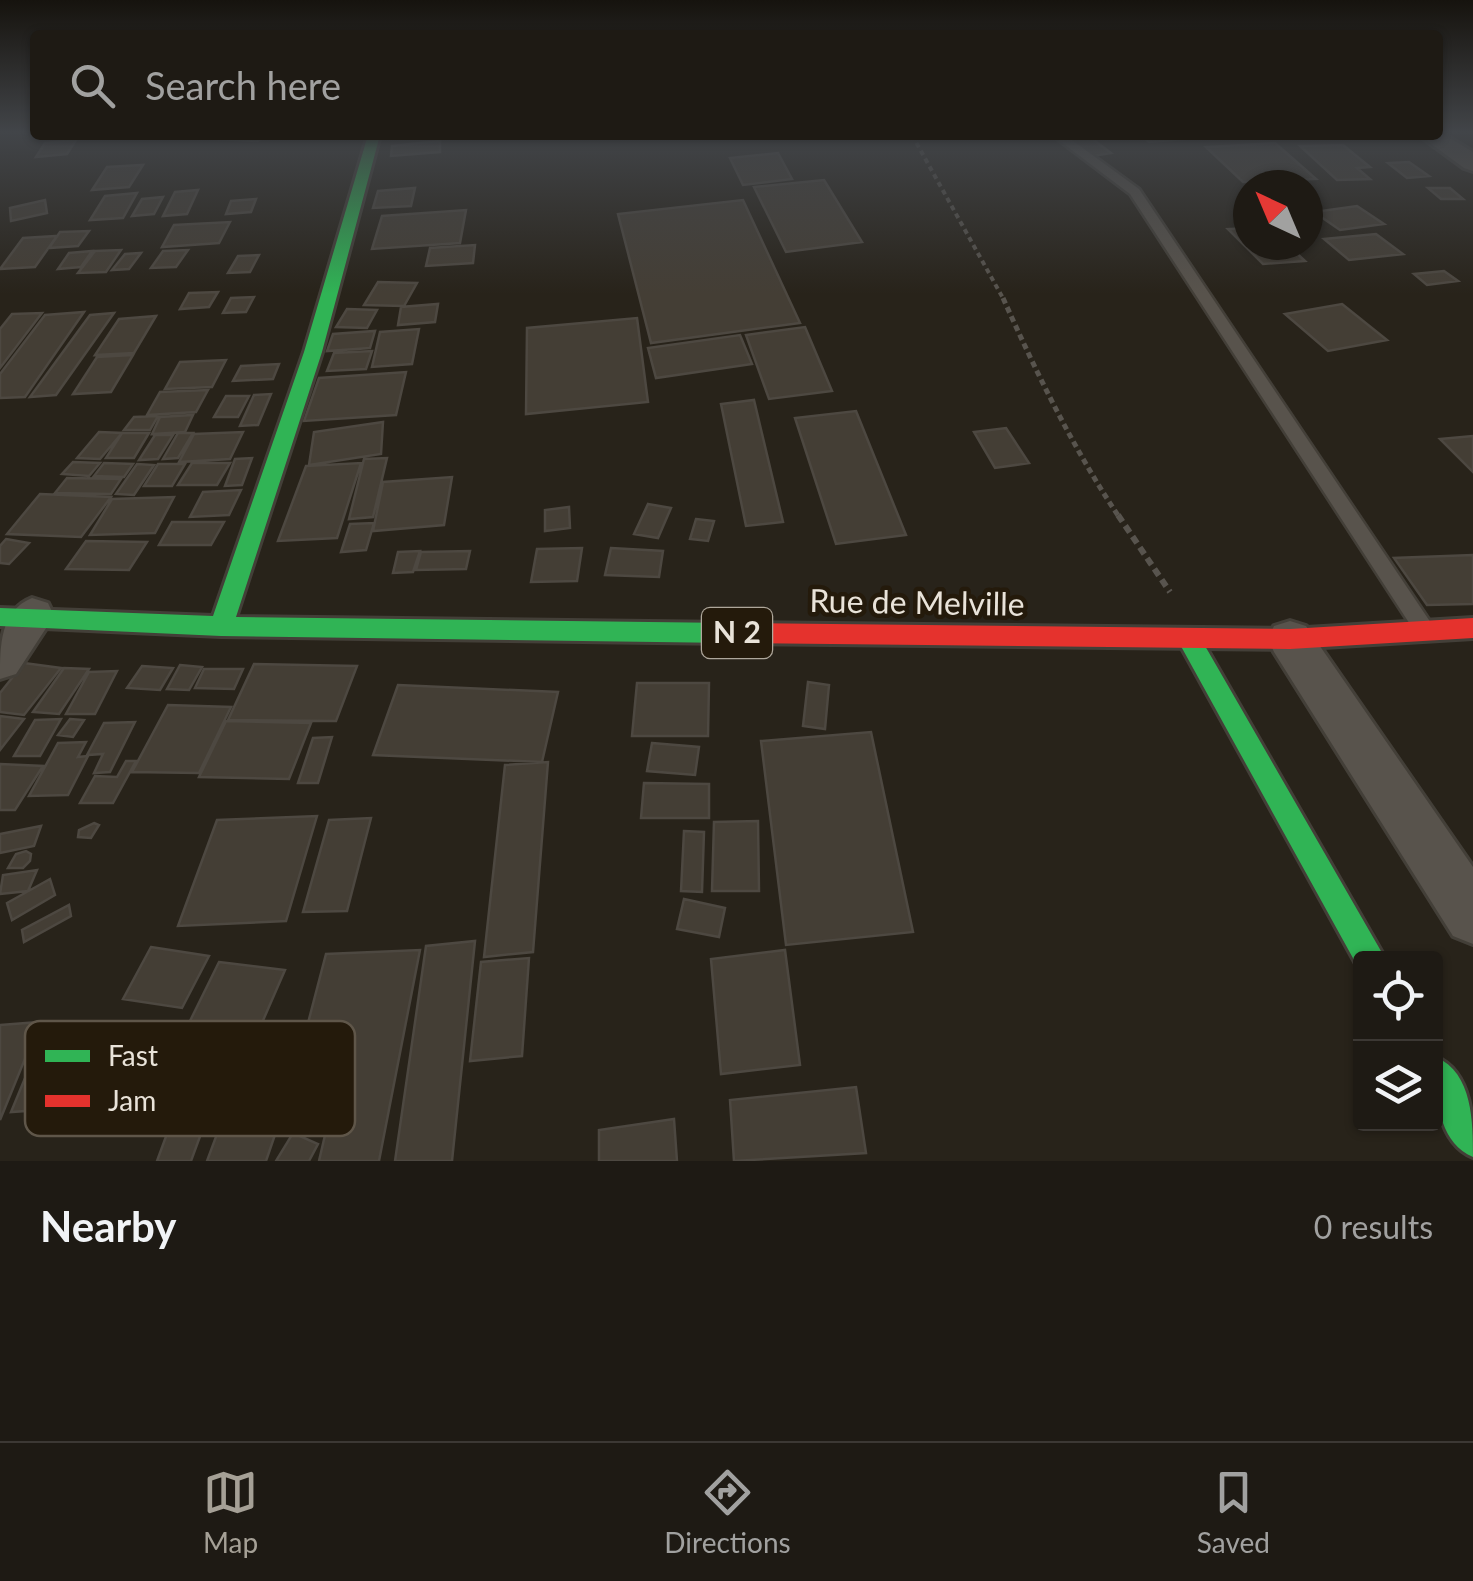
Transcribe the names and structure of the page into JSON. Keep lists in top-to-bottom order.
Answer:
{
  "streets": {
    "street": ["Rue de Melville", "N 2"]
  },
  "legend": ["Fast", "Jam"],
  "north": "top left",
  "page": {
    "search": "Search here",
    "heading": ["Nearby", "0 results"],
    "nav": ["Map", "Directions", "Saved"]
  }
}
